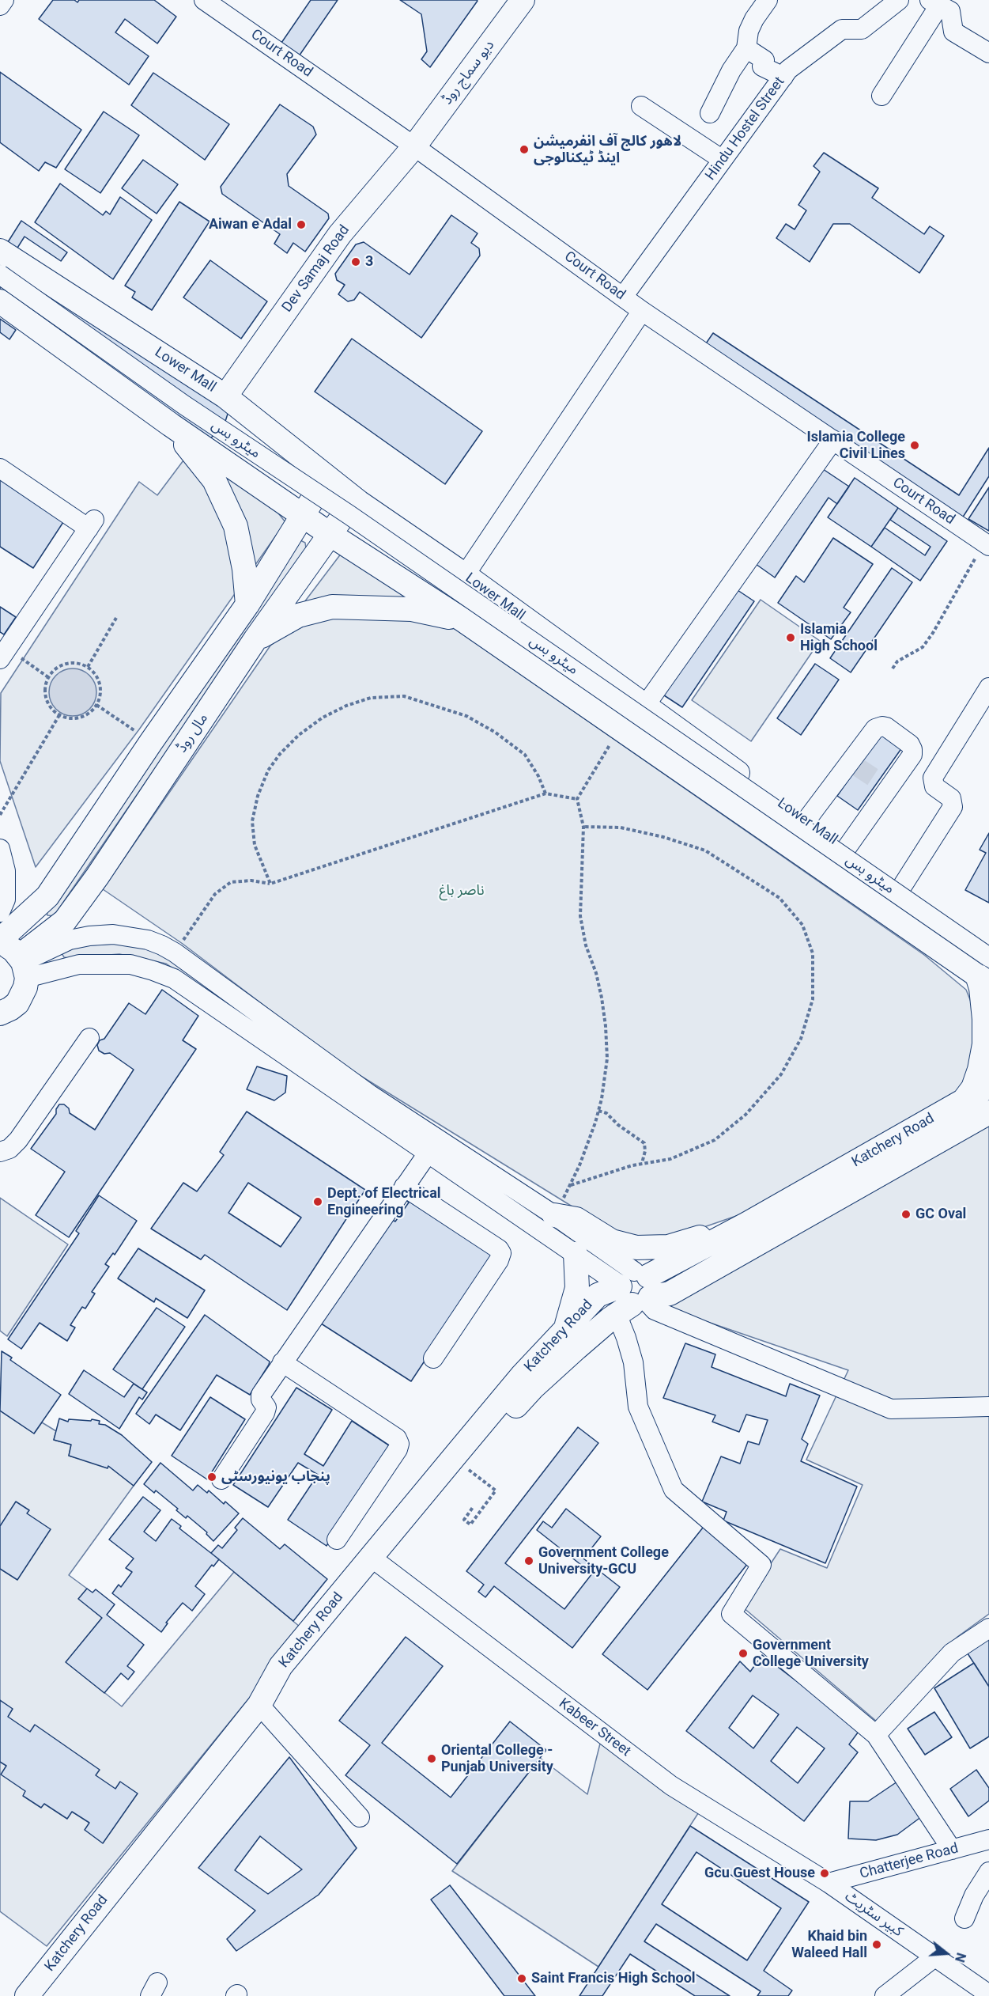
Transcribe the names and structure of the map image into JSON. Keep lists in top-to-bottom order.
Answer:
{
  "streets": {
    "main road": [
      "دیو سماج روڈ",
      "Dev Samaj Road",
      "Lower Mall",
      "مال روڈ",
      "Katchery Road"
    ],
    "street": [
      "Court Road",
      "Hindu Hostel Street",
      "میٹرو بس",
      "Kabeer Street",
      "Chatterjee Road",
      "کبیر سٹریٹ"
    ]
  },
  "crossings": [
    ["Court Road", "دیو سماج روڈ"],
    ["Court Road", "Hindu Hostel Street"],
    ["Court Road", "Dev Samaj Road"],
    ["دیو سماج روڈ", "Dev Samaj Road"],
    ["Dev Samaj Road", "Lower Mall"],
    ["Lower Mall", "میٹرو بس"],
    ["Lower Mall", "مال روڈ"],
    ["Katchery Road", "Kabeer Street"],
    ["Kabeer Street", "Chatterjee Road"],
    ["Kabeer Street", "کبیر سٹریٹ"],
    ["Chatterjee Road", "کبیر سٹریٹ"]
  ],
  "parks": ["ناصر باغ"],
  "places": [
    "لاھور کالج آف انفرمیشن اینڈ ٹیکنالوجی",
    "Aiwan e Adal",
    "3",
    "Islamia College Civil Lines",
    "Islamia High School",
    "Dept. of Electrical Engineering",
    "GC Oval",
    "پنجاب یونیورسٹی",
    "Government College University-GCU",
    "Government College University",
    "Oriental College - Punjab University",
    "Gcu Guest House",
    "Khaid bin Waleed Hall",
    "Saint Francis High School"
  ],
  "north": "right"
}
